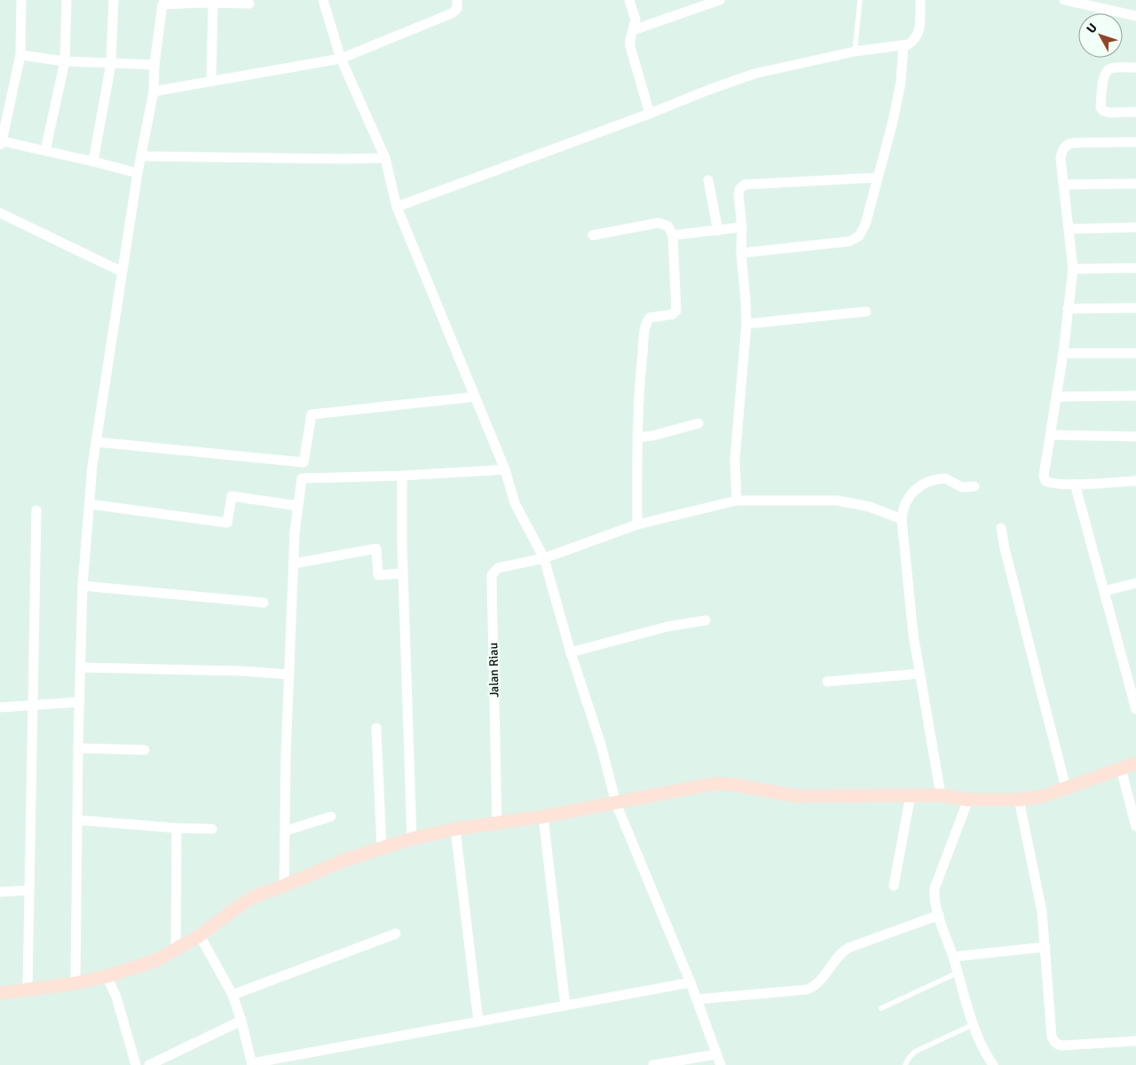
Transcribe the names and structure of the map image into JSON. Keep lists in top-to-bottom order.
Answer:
{
  "streets": {
    "street": ["Jalan Riau"]
  },
  "north": "top left"
}
